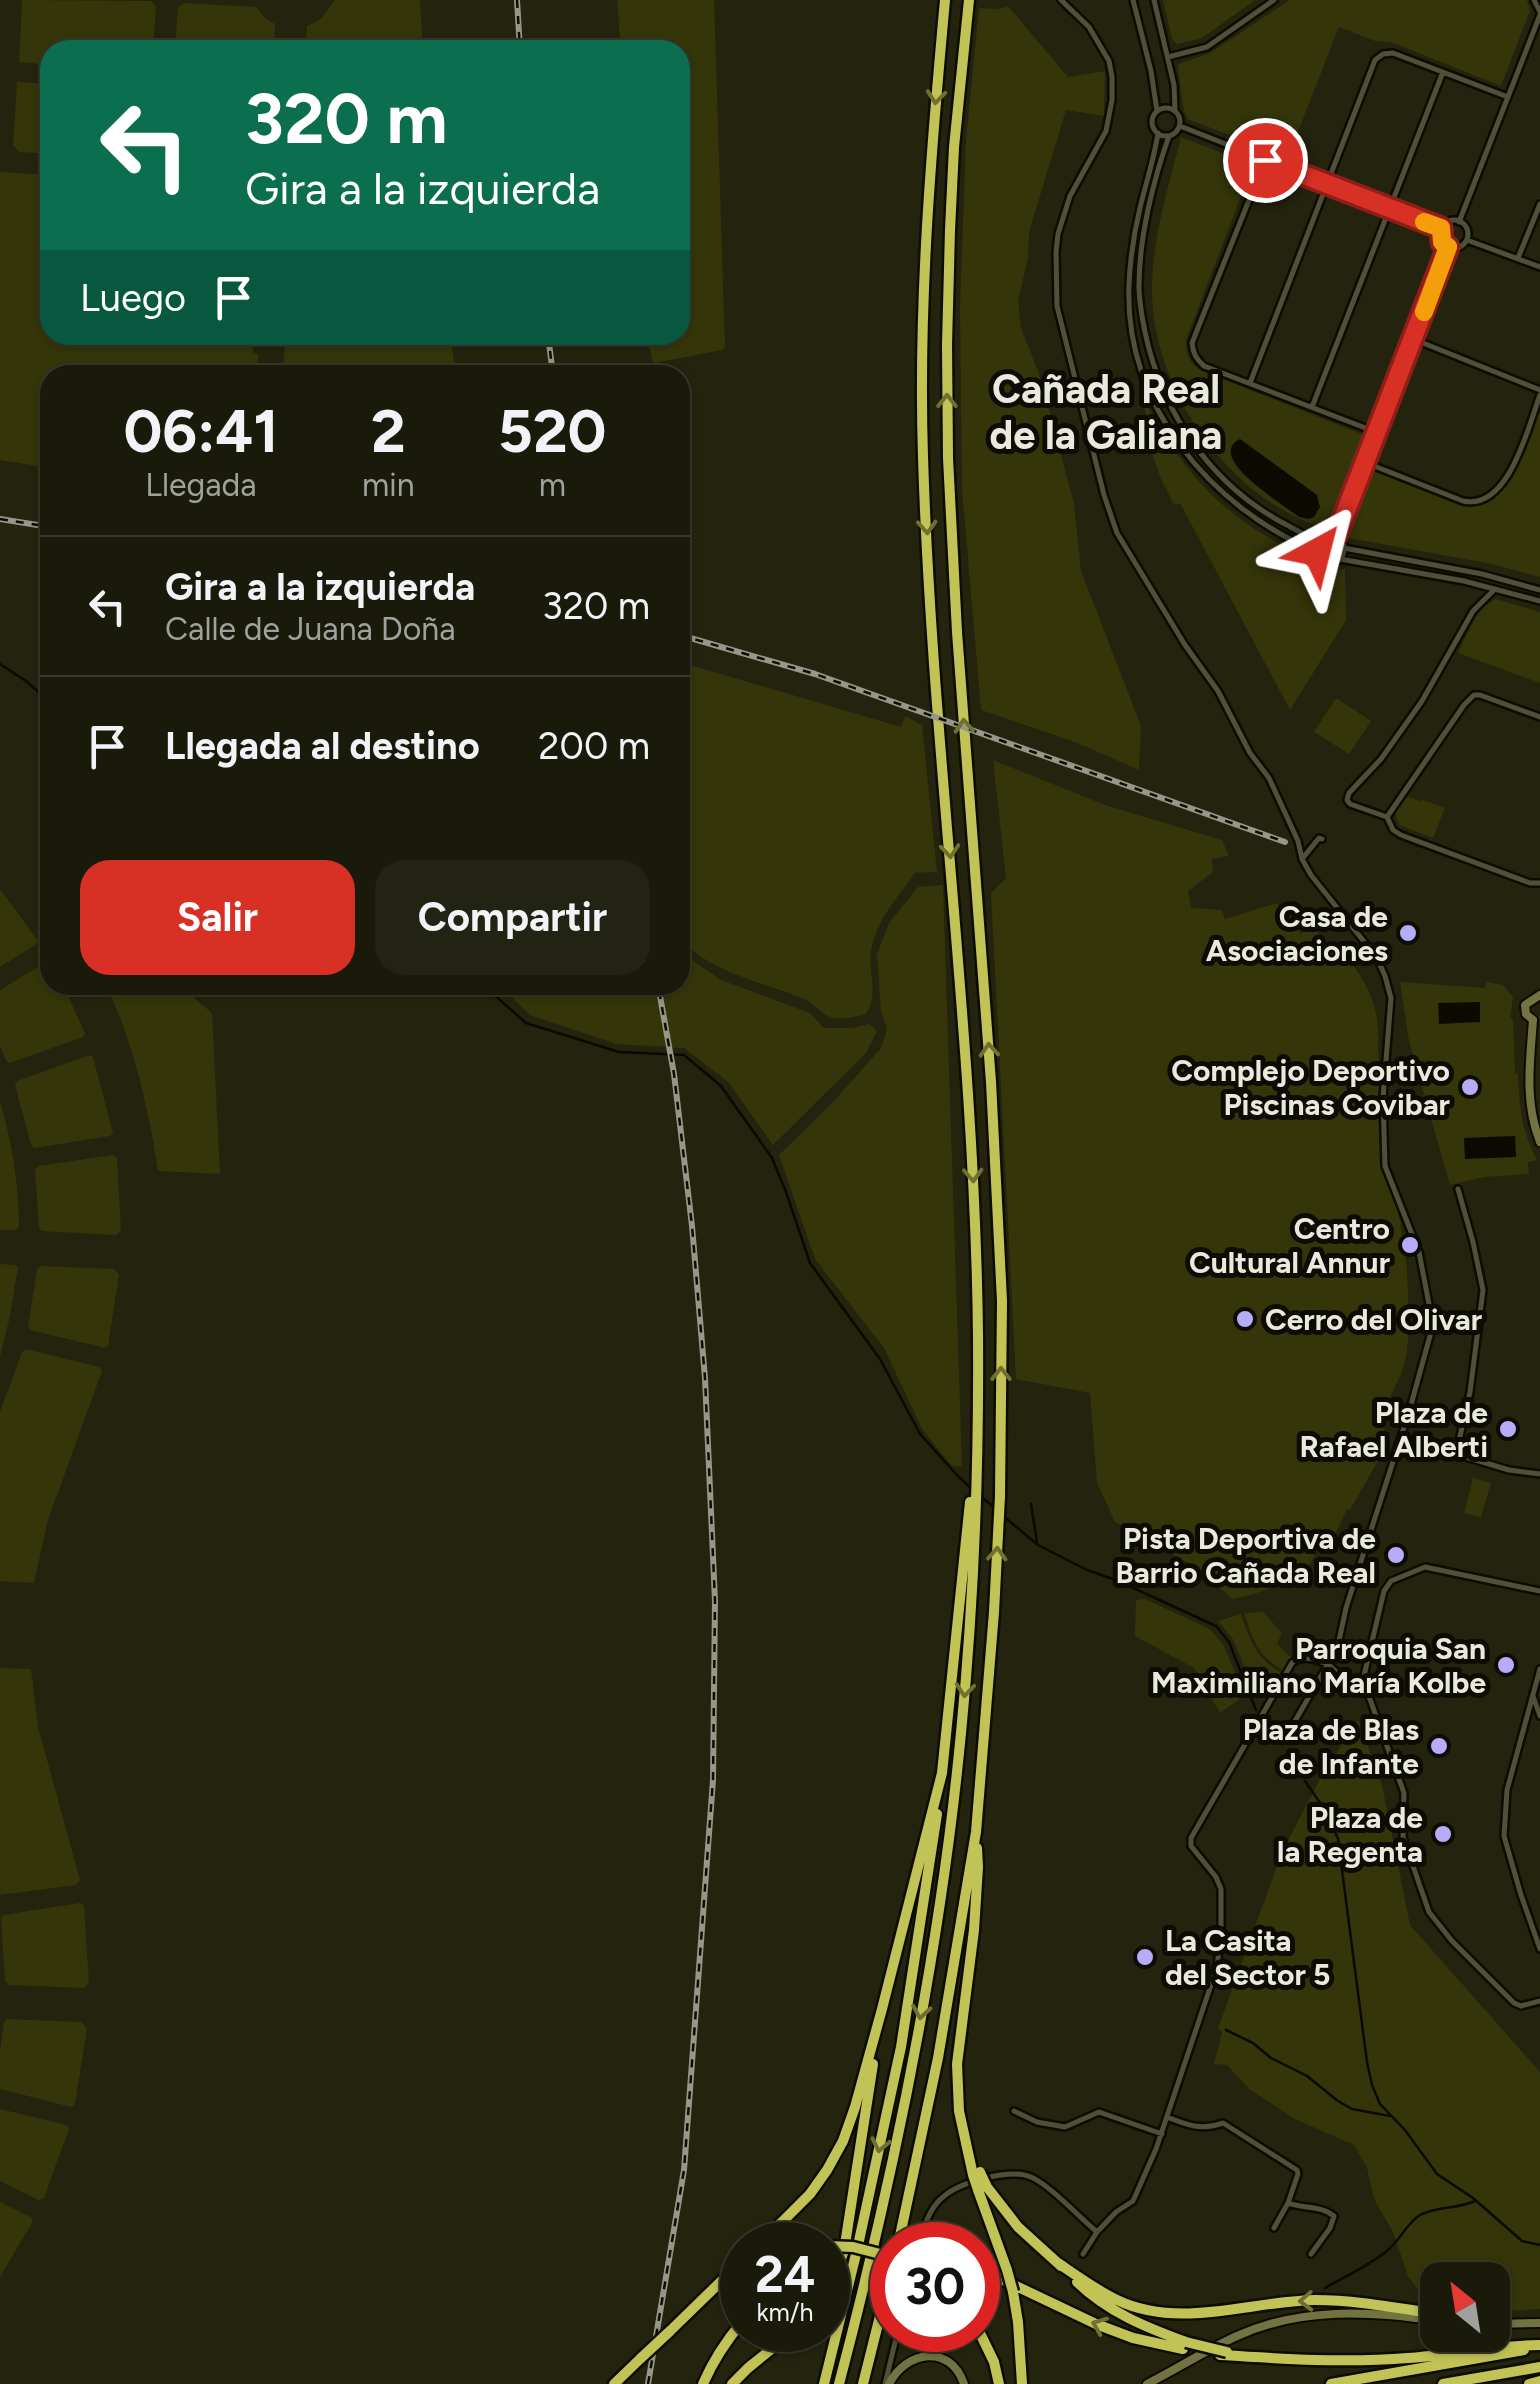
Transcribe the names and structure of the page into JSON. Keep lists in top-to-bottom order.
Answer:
{
  "districts": ["Cañada Real de la Galiana"],
  "places": [
    "Casa de Asociaciones",
    "Complejo Deportivo Piscinas Covibar",
    "Centro Cultural Annur",
    "Cerro del Olivar",
    "Plaza de Rafael Alberti",
    "Pista Deportiva de Barrio Cañada Real",
    "Parroquia San Maximiliano María Kolbe",
    "Plaza de Blas de Infante",
    "Plaza de la Regenta",
    "La Casita del Sector 5"
  ],
  "north": "top left",
  "page": {
    "turn": ["320 m", "Gira a la izquierda"],
    "then": "Luego",
    "eta": [
      "06:41",
      "Llegada",
      "2",
      "min",
      "520",
      "m"
    ],
    "list": [
      {
        "name": "Gira a la izquierda",
        "note": "Calle de Juana Doña",
        "value": "320 m"
      },
      {
        "name": "Llegada al destino",
        "value": "200 m"
      }
    ],
    "buttons": ["Salir", "Compartir"],
    "speed": "24 km/h",
    "limit": "30"
  }
}
